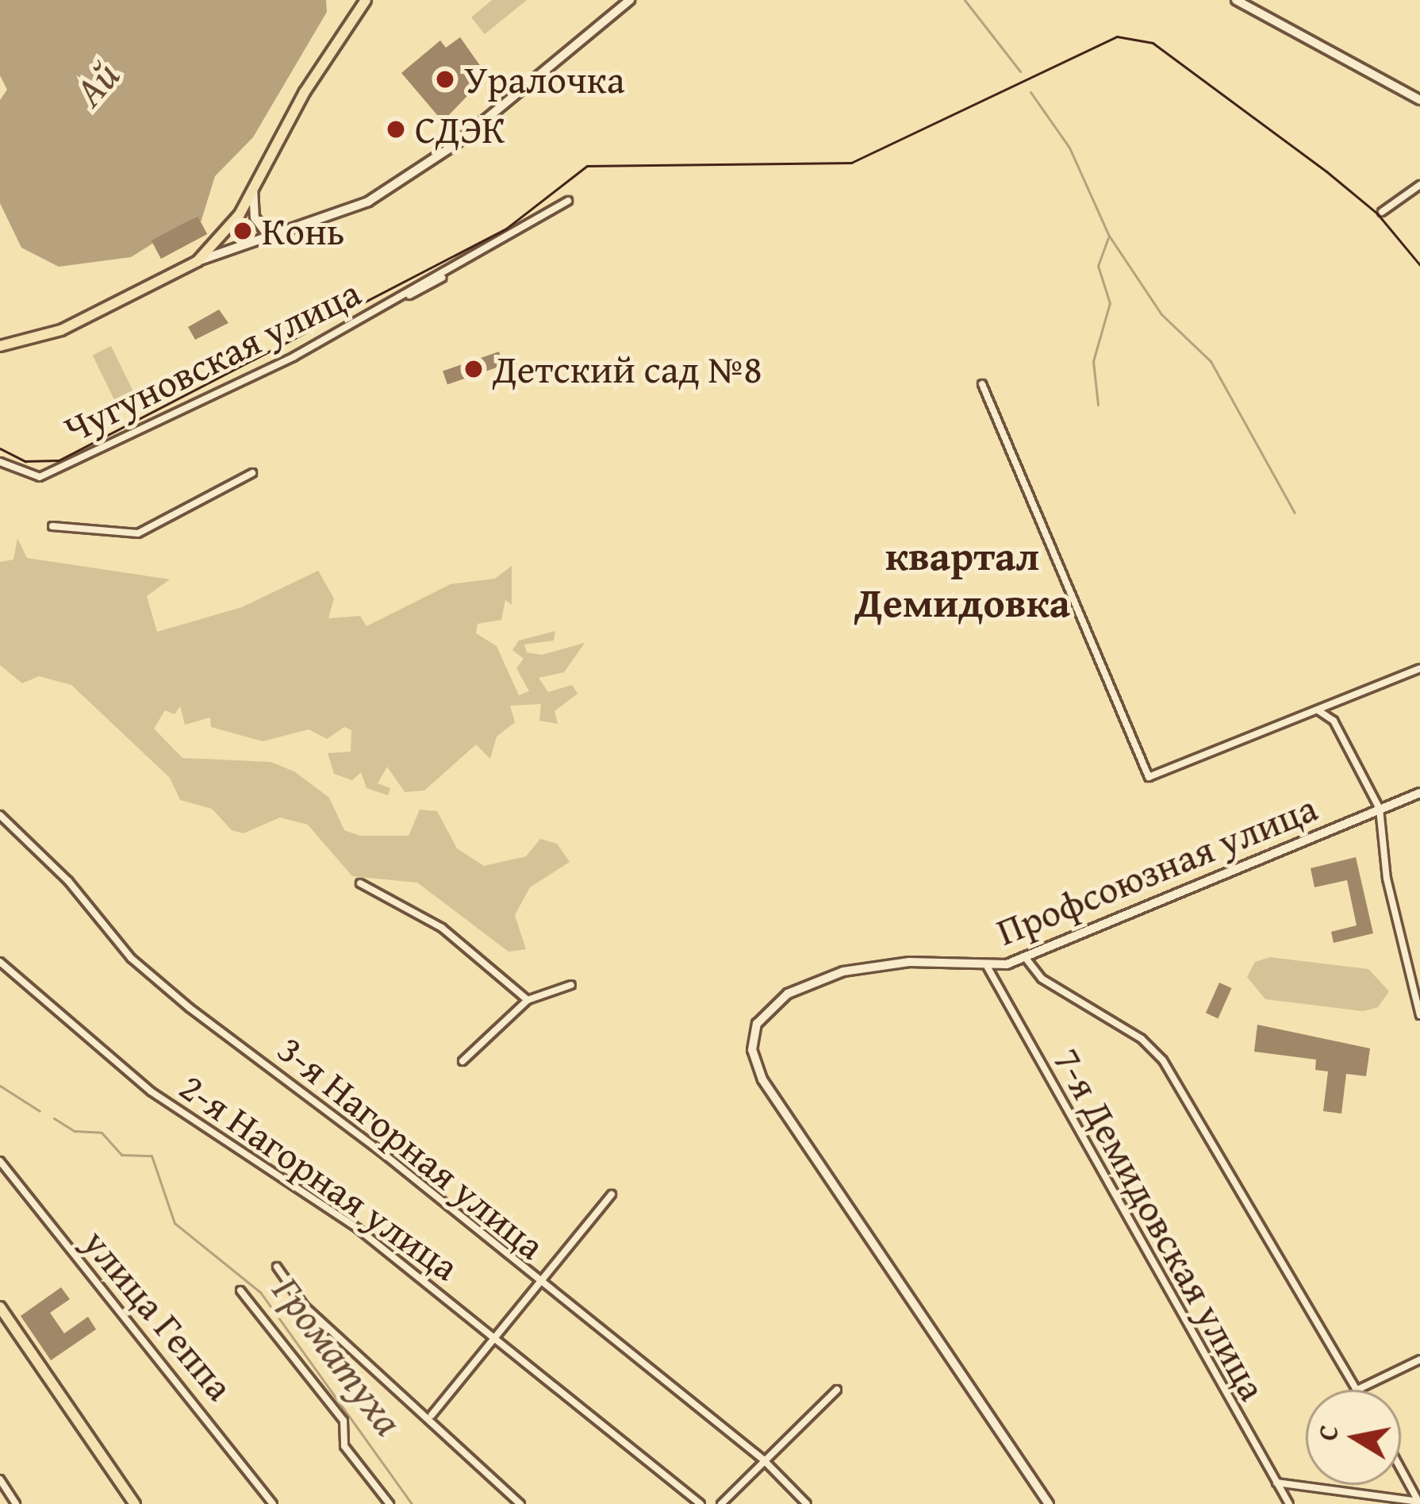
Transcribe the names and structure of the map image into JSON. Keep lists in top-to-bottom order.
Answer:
{
  "streets": {
    "main road": ["Профсоюзная улица"],
    "street": [
      "Чугуновская улица",
      "3-я Нагорная улица",
      "2-я Нагорная улица",
      "7-я Демидовская улица",
      "улица Геппа"
    ]
  },
  "crossings": [
    ["Профсоюзная улица", "7-я Демидовская улица"]
  ],
  "districts": ["квартал Демидовка"],
  "water": ["Ай", "Громатуха"],
  "places": [
    "Уралочка",
    "СДЭК",
    "Конь",
    "Детский сад №8"
  ],
  "north": "left"
}
